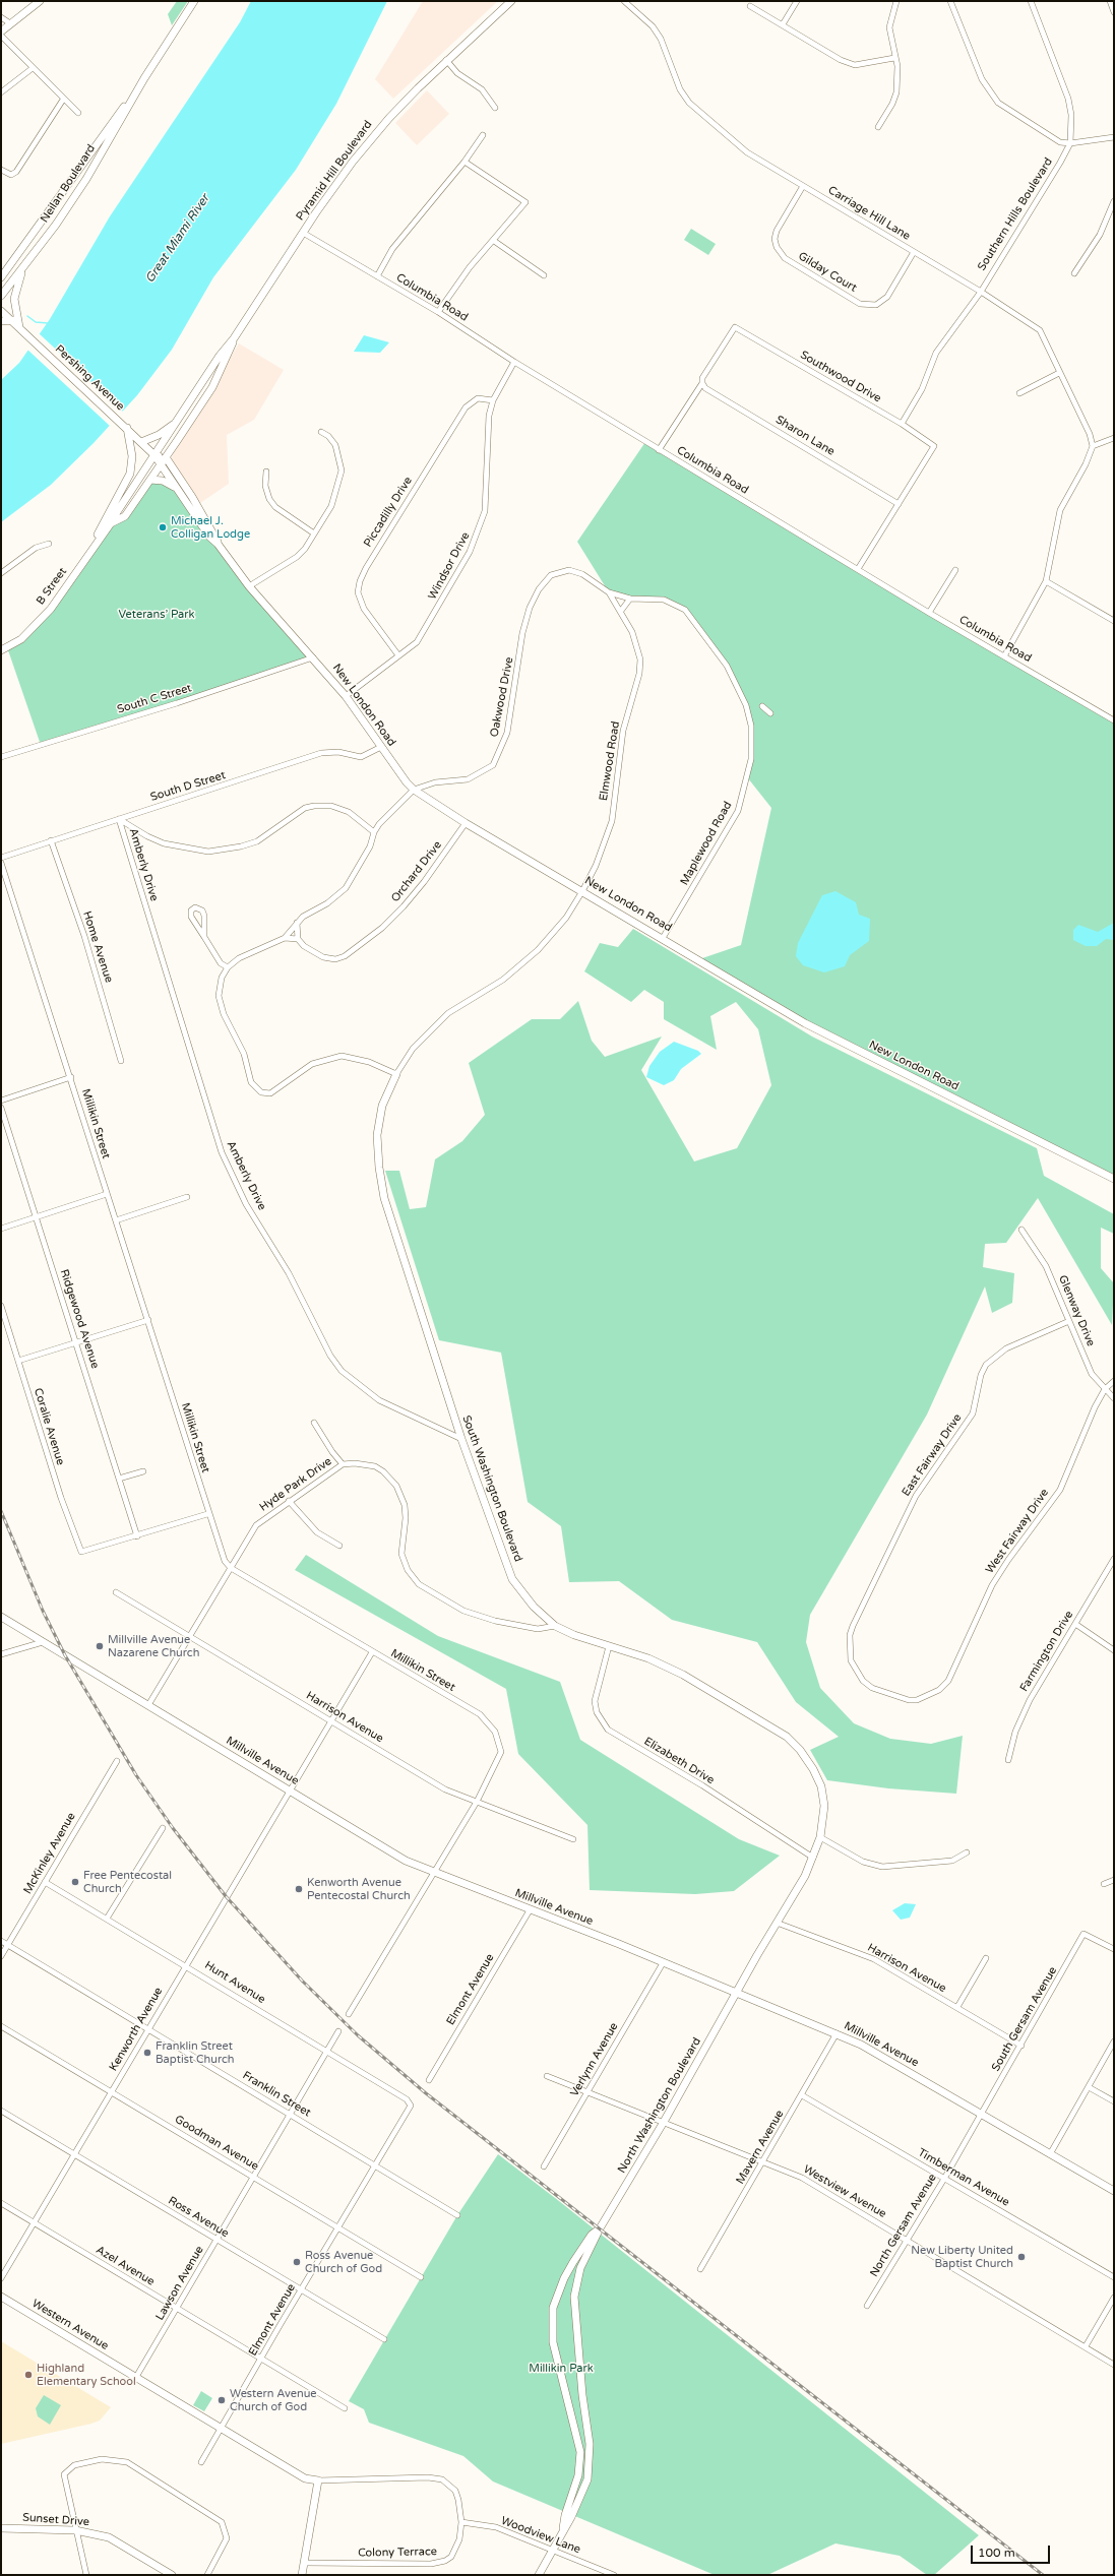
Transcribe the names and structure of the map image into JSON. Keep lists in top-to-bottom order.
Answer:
{
  "streets": {
    "street": [
      "Pyramid Hill Boulevard",
      "Neilan Boulevard",
      "Carriage Hill Lane",
      "Southern Hills Boulevard",
      "Gilday Court",
      "Columbia Road",
      "Southwood Drive",
      "Pershing Avenue",
      "Sharon Lane",
      "Piccadilly Drive",
      "Windsor Drive",
      "B Street",
      "Oakwood Drive",
      "South C Street",
      "New London Road",
      "Elmwood Road",
      "South D Street",
      "Maplewood Road",
      "Amberly Drive",
      "Orchard Drive",
      "Home Avenue",
      "Millikin Street",
      "Glenway Drive",
      "Ridgewood Avenue",
      "Coralie Avenue",
      "East Fairway Drive",
      "Hyde Park Drive",
      "South Washington Boulevard",
      "West Fairway Drive",
      "Farmington Drive",
      "Harrison Avenue",
      "Millville Avenue",
      "Elizabeth Drive",
      "McKinley Avenue",
      "Hunt Avenue",
      "Elmont Avenue",
      "South Gersam Avenue",
      "Kenworth Avenue",
      "Verlynn Avenue",
      "Franklin Street",
      "North Washington Boulevard",
      "Goodman Avenue",
      "Mavern Avenue",
      "Timberman Avenue",
      "Westview Avenue",
      "Ross Avenue",
      "North Gersam Avenue",
      "Azel Avenue",
      "Lawson Avenue",
      "Western Avenue",
      "Sunset Drive",
      "Woodview Lane",
      "Colony Terrace"
    ]
  },
  "crossings": [
    ["Pyramid Hill Boulevard", "Columbia Road"],
    ["Pyramid Hill Boulevard", "Pershing Avenue"],
    ["Pyramid Hill Boulevard", "B Street"],
    ["Pyramid Hill Boulevard", "New London Road"],
    ["Carriage Hill Lane", "Southern Hills Boulevard"],
    ["Carriage Hill Lane", "Gilday Court"],
    ["Southern Hills Boulevard", "Southwood Drive"],
    ["Columbia Road", "Windsor Drive"],
    ["Southwood Drive", "Sharon Lane"],
    ["Pershing Avenue", "B Street"],
    ["Pershing Avenue", "New London Road"],
    ["Piccadilly Drive", "Windsor Drive"],
    ["Windsor Drive", "New London Road"],
    ["B Street", "New London Road"],
    ["Oakwood Drive", "New London Road"],
    ["Oakwood Drive", "Elmwood Road"],
    ["Oakwood Drive", "Maplewood Road"],
    ["South C Street", "New London Road"],
    ["New London Road", "Elmwood Road"],
    ["New London Road", "South D Street"],
    ["New London Road", "Maplewood Road"],
    ["New London Road", "Orchard Drive"],
    ["New London Road", "South Washington Boulevard"],
    ["Elmwood Road", "South Washington Boulevard"],
    ["South D Street", "Amberly Drive"],
    ["South D Street", "Home Avenue"],
    ["Amberly Drive", "South Washington Boulevard"],
    ["Millikin Street", "Hyde Park Drive"],
    ["Millikin Street", "Harrison Avenue"],
    ["Millikin Street", "Millville Avenue"],
    ["Millikin Street", "Kenworth Avenue"],
    ["Glenway Drive", "East Fairway Drive"],
    ["Glenway Drive", "West Fairway Drive"],
    ["Ridgewood Avenue", "Coralie Avenue"],
    ["East Fairway Drive", "West Fairway Drive"],
    ["Hyde Park Drive", "South Washington Boulevard"],
    ["Hyde Park Drive", "Harrison Avenue"],
    ["Hyde Park Drive", "Millville Avenue"],
    ["South Washington Boulevard", "Harrison Avenue"],
    ["South Washington Boulevard", "Millville Avenue"],
    ["South Washington Boulevard", "Elizabeth Drive"],
    ["South Washington Boulevard", "North Washington Boulevard"],
    ["Harrison Avenue", "South Gersam Avenue"],
    ["Harrison Avenue", "Kenworth Avenue"],
    ["Millville Avenue", "Elmont Avenue"],
    ["Millville Avenue", "South Gersam Avenue"],
    ["Millville Avenue", "Kenworth Avenue"],
    ["Millville Avenue", "Verlynn Avenue"],
    ["Millville Avenue", "North Washington Boulevard"],
    ["Millville Avenue", "Mavern Avenue"],
    ["Millville Avenue", "North Gersam Avenue"],
    ["McKinley Avenue", "Hunt Avenue"],
    ["McKinley Avenue", "Franklin Street"],
    ["Hunt Avenue", "Elmont Avenue"],
    ["Hunt Avenue", "Kenworth Avenue"],
    ["Hunt Avenue", "Lawson Avenue"],
    ["Elmont Avenue", "Franklin Street"],
    ["Elmont Avenue", "Goodman Avenue"],
    ["Elmont Avenue", "Ross Avenue"],
    ["Elmont Avenue", "Azel Avenue"],
    ["Elmont Avenue", "Western Avenue"],
    ["South Gersam Avenue", "North Gersam Avenue"],
    ["Kenworth Avenue", "Franklin Street"],
    ["Kenworth Avenue", "Goodman Avenue"],
    ["Kenworth Avenue", "Ross Avenue"],
    ["Kenworth Avenue", "Azel Avenue"],
    ["Verlynn Avenue", "Westview Avenue"],
    ["Franklin Street", "Lawson Avenue"],
    ["North Washington Boulevard", "Westview Avenue"],
    ["North Washington Boulevard", "Woodview Lane"],
    ["Goodman Avenue", "Lawson Avenue"],
    ["Mavern Avenue", "Timberman Avenue"],
    ["Mavern Avenue", "Westview Avenue"],
    ["Timberman Avenue", "North Gersam Avenue"],
    ["Westview Avenue", "North Gersam Avenue"],
    ["Ross Avenue", "Lawson Avenue"],
    ["Azel Avenue", "Lawson Avenue"],
    ["Lawson Avenue", "Western Avenue"],
    ["Woodview Lane", "Colony Terrace"]
  ],
  "water": ["Great Miami River"],
  "parks": ["Veterans’ Park", "Millikin Park"],
  "places": [
    "Michael J. Colligan Lodge",
    "Millville Avenue Nazarene Church",
    "Free Pentecostal Church",
    "Kenworth Avenue Pentecostal Church",
    "Franklin Street Baptist Church",
    "New Liberty United Baptist Church",
    "Ross Avenue Church of God",
    "Highland Elementary School",
    "Western Avenue Church of God"
  ],
  "scale_bar": "100 m"
}
